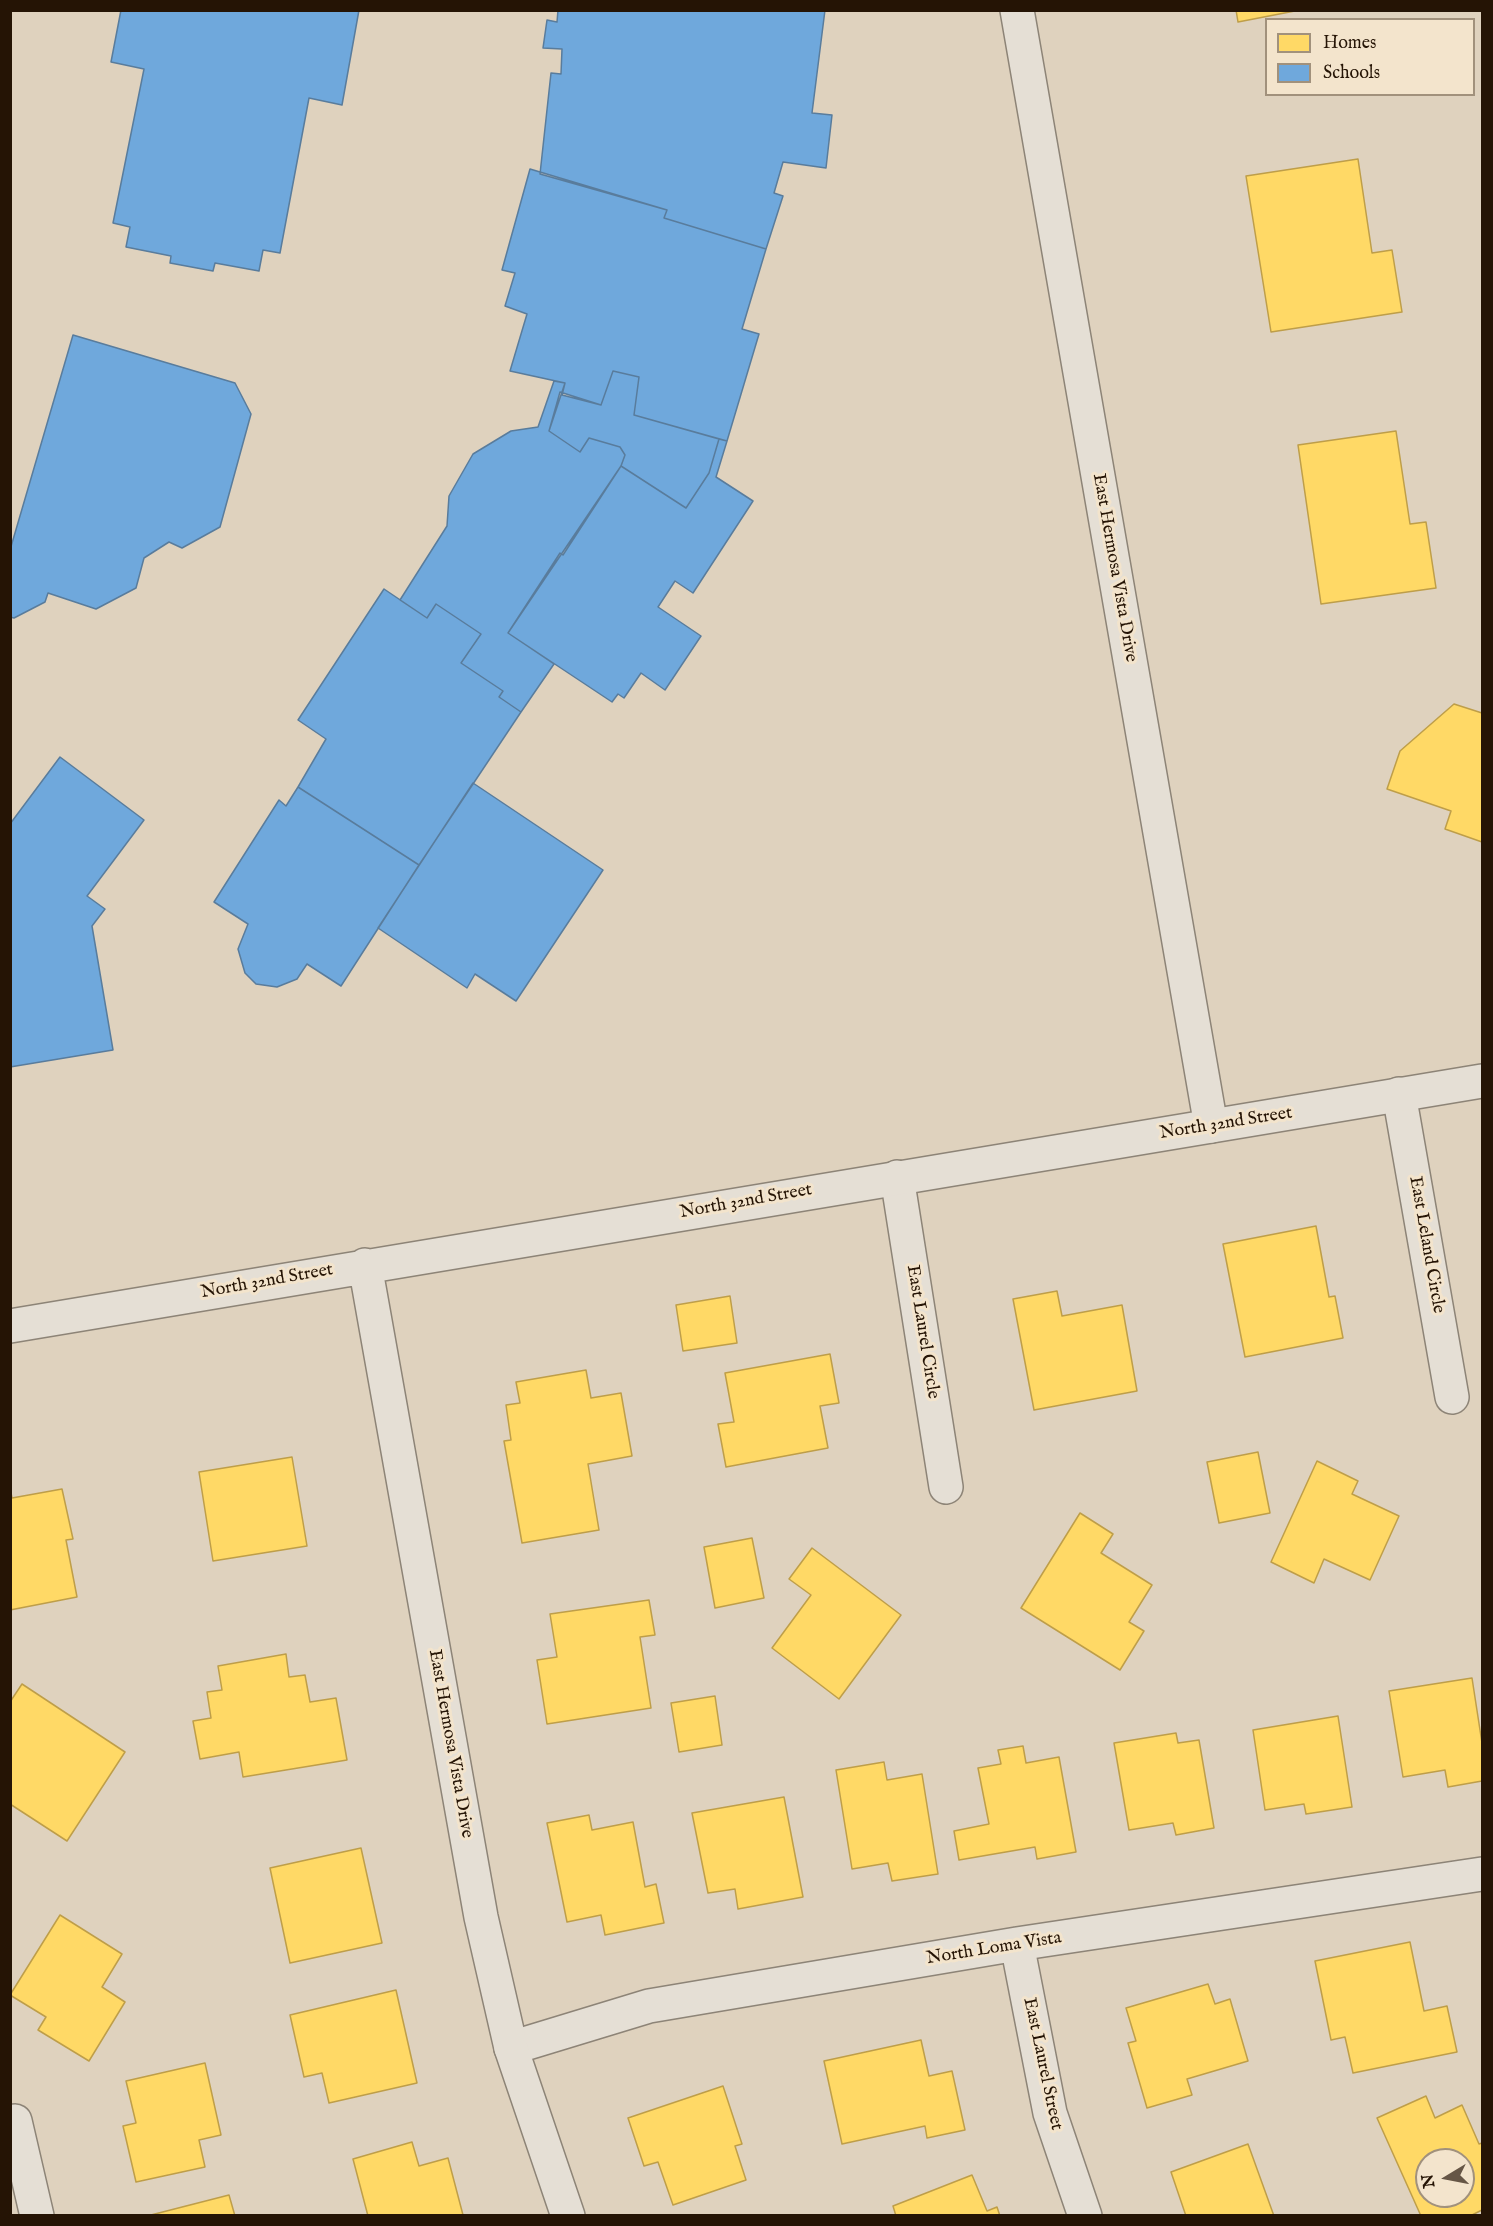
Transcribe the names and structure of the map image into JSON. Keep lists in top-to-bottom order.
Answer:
{
  "streets": {
    "street": [
      "East Hermosa Vista Drive",
      "North 32nd Street",
      "East Leland Circle",
      "East Laurel Circle",
      "North Loma Vista",
      "East Laurel Street"
    ]
  },
  "crossings": [
    ["East Hermosa Vista Drive", "North 32nd Street"],
    ["East Hermosa Vista Drive", "North Loma Vista"],
    ["North 32nd Street", "East Leland Circle"],
    ["North 32nd Street", "East Laurel Circle"],
    ["North Loma Vista", "East Laurel Street"]
  ],
  "legend": ["Homes", "Schools"],
  "north": "left"
}
